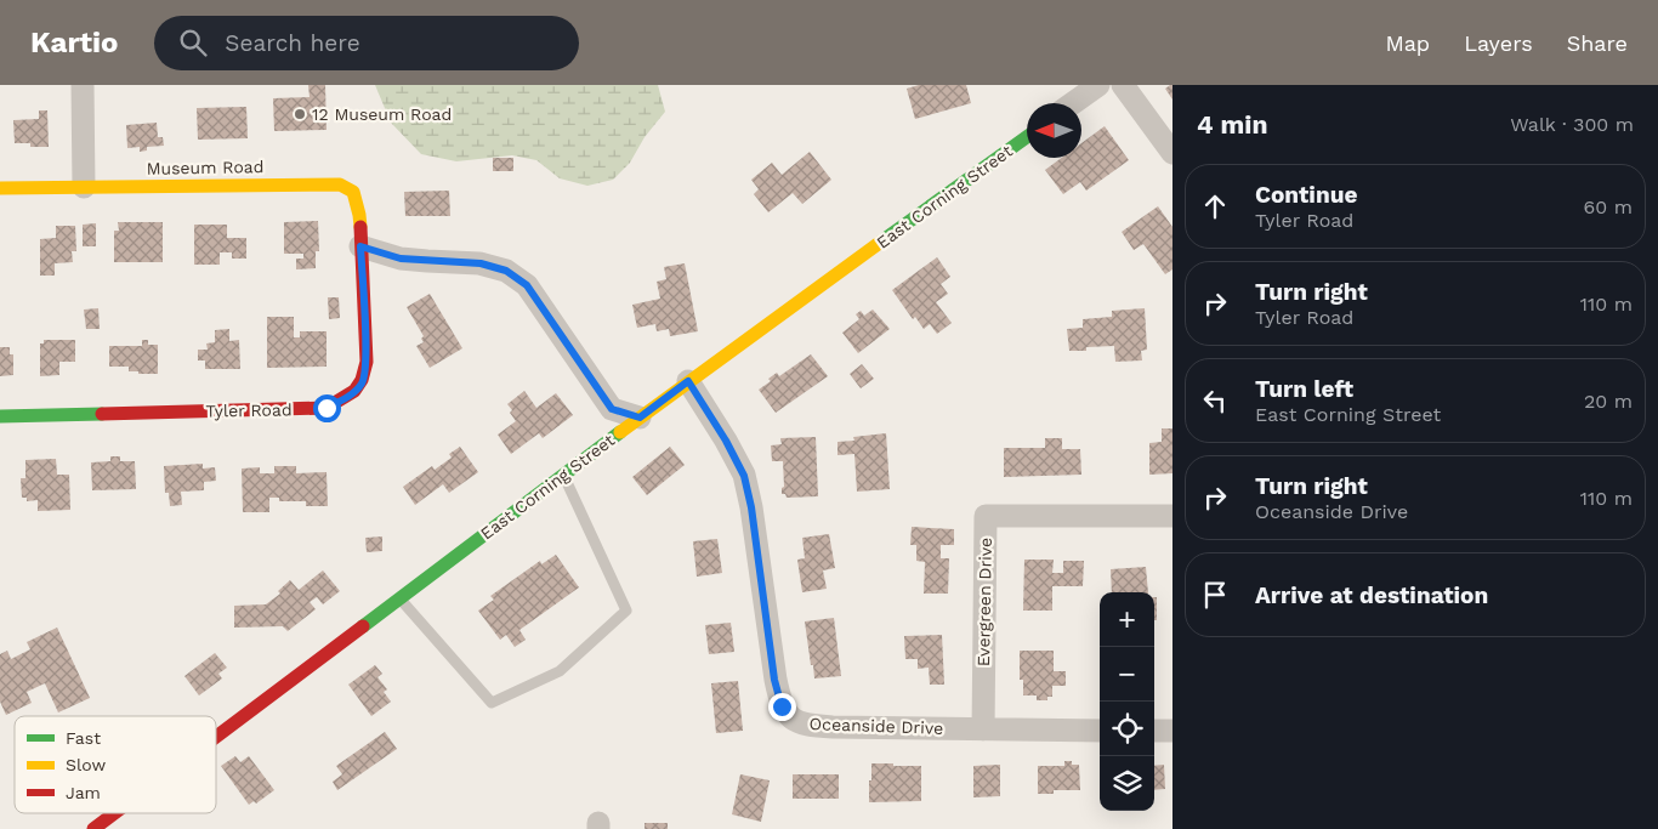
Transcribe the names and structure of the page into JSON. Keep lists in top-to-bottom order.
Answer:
{
  "streets": {
    "street": [
      "Museum Road",
      "East Corning Street",
      "Tyler Road",
      "Evergreen Drive",
      "Oceanside Drive"
    ]
  },
  "crossings": [
    ["Museum Road", "Tyler Road"],
    ["East Corning Street", "Oceanside Drive"],
    ["Evergreen Drive", "Oceanside Drive"]
  ],
  "places": ["12 Museum Road"],
  "legend": ["Fast", "Slow", "Jam"],
  "north": "left",
  "page": {
    "header": "Kartio",
    "search": "Search here",
    "nav": ["Map", "Layers", "Share"],
    "heading": ["4 min", "Walk · 300 m"],
    "list": [
      ["Continue", "Tyler Road", "60 m"],
      ["Turn right", "Tyler Road", "110 m"],
      ["Turn left", "East Corning Street", "20 m"],
      ["Turn right", "Oceanside Drive", "110 m"],
      "Arrive at destination"
    ],
    "map_buttons": ["+", "−"]
  }
}
